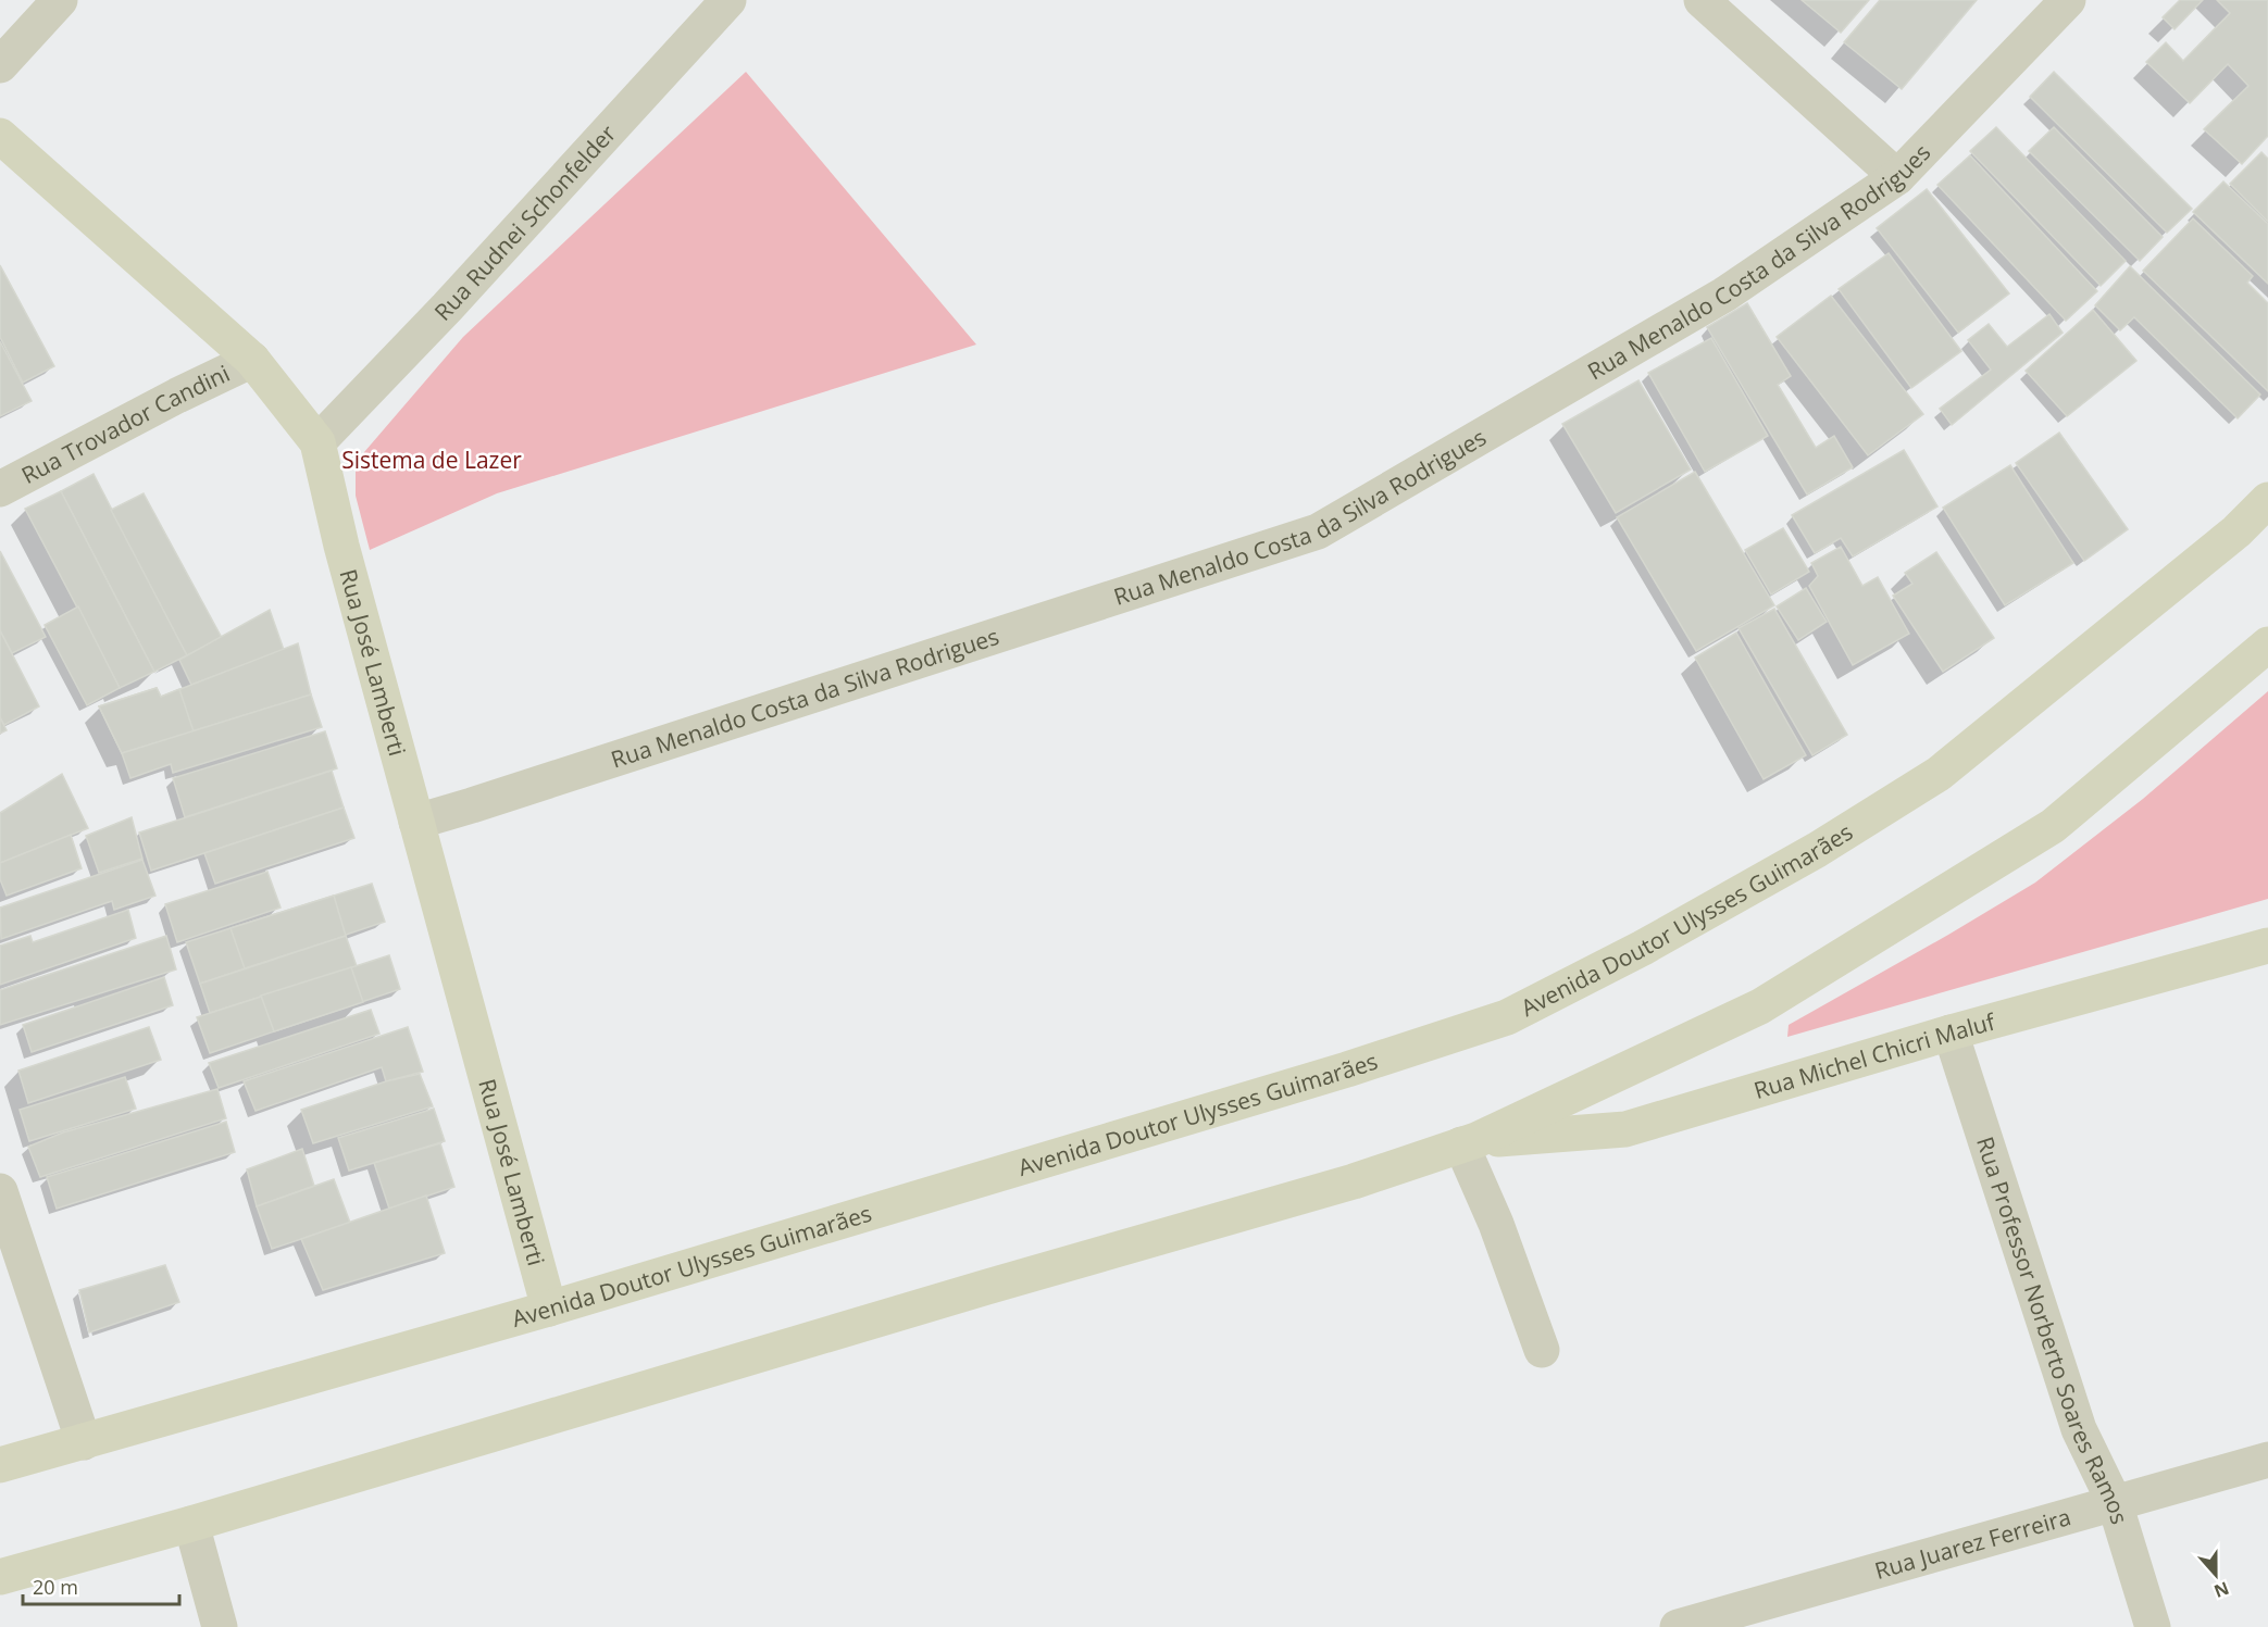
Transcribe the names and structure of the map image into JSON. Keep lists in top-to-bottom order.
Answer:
{
  "streets": {
    "main road": ["Rua José Lamberti", "Avenida Doutor Ulysses Guimarães", "Rua Michel Chicri Maluf"],
    "street": [
      "Rua Rudnei Schonfelder",
      "Rua Menaldo Costa da Silva Rodrigues",
      "Rua Trovador Candini",
      "Rua Professor Norberto Soares Ramos",
      "Rua Juarez Ferreira"
    ]
  },
  "crossings": [
    ["Rua Rudnei Schonfelder", "Rua José Lamberti"],
    ["Rua Menaldo Costa da Silva Rodrigues", "Rua José Lamberti"],
    ["Rua Trovador Candini", "Rua José Lamberti"],
    ["Rua José Lamberti", "Avenida Doutor Ulysses Guimarães"],
    ["Rua Michel Chicri Maluf", "Rua Professor Norberto Soares Ramos"],
    ["Rua Professor Norberto Soares Ramos", "Rua Juarez Ferreira"]
  ],
  "parks": ["Sistema de Lazer"],
  "scale_bar": "20 m",
  "north": "bottom"
}
